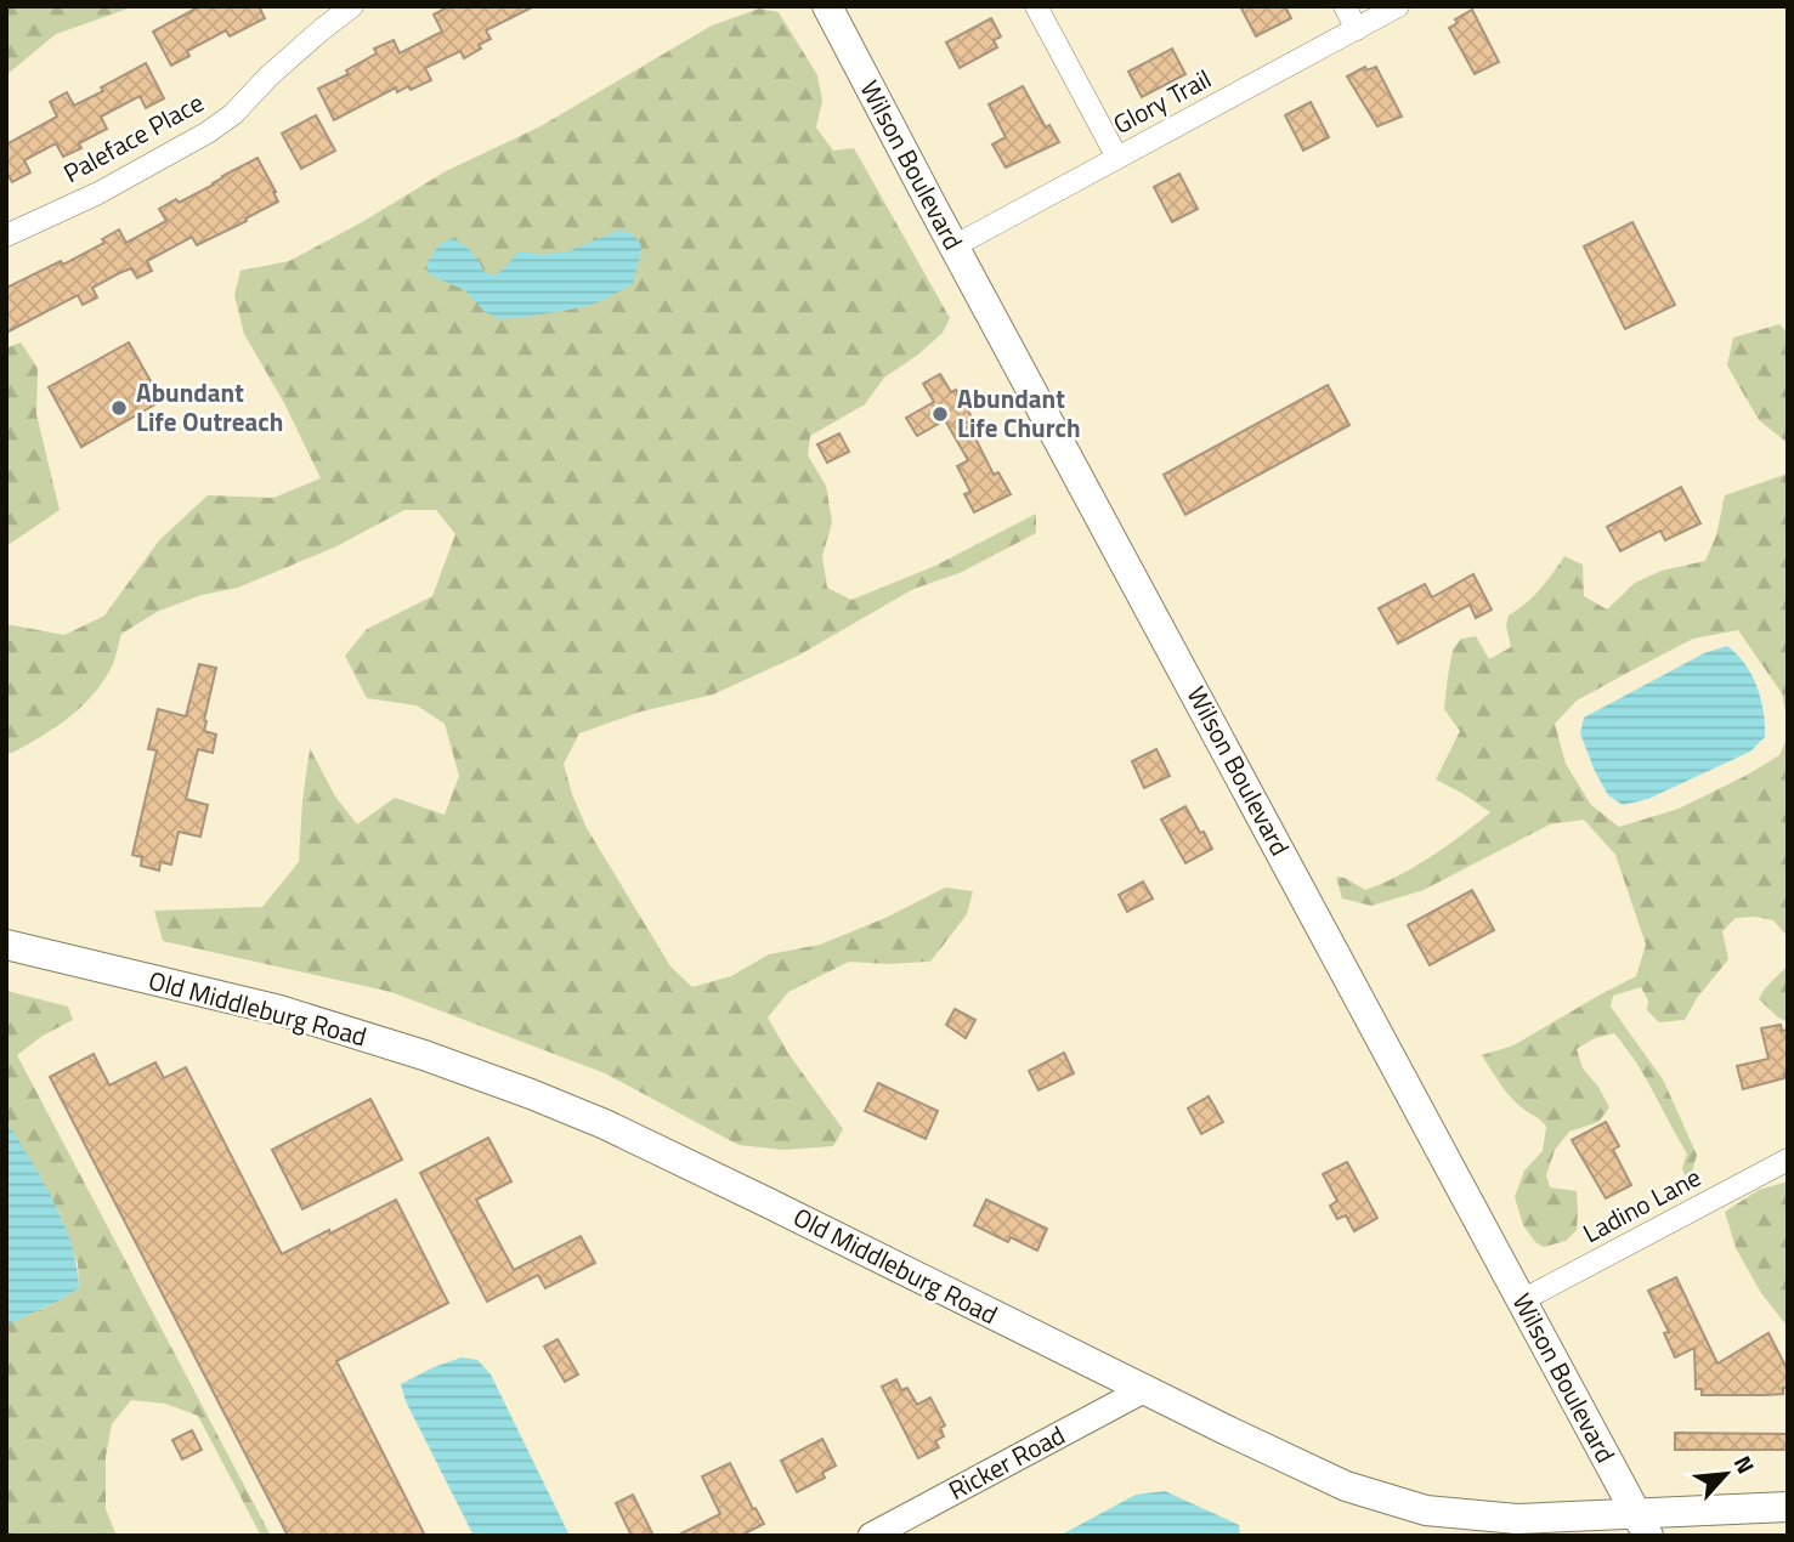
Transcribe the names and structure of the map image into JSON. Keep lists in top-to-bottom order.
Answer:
{
  "streets": {
    "main road": ["Wilson Boulevard", "Old Middleburg Road"],
    "street": [
      "Glory Trail",
      "Paleface Place",
      "Ladino Lane",
      "Ricker Road"
    ]
  },
  "crossings": [
    ["Glory Trail", "Wilson Boulevard"],
    ["Wilson Boulevard", "Old Middleburg Road"],
    ["Wilson Boulevard", "Ladino Lane"],
    ["Old Middleburg Road", "Ricker Road"]
  ],
  "places": ["Abundant Life Outreach", "Abundant Life Church"],
  "north": "top right"
}
